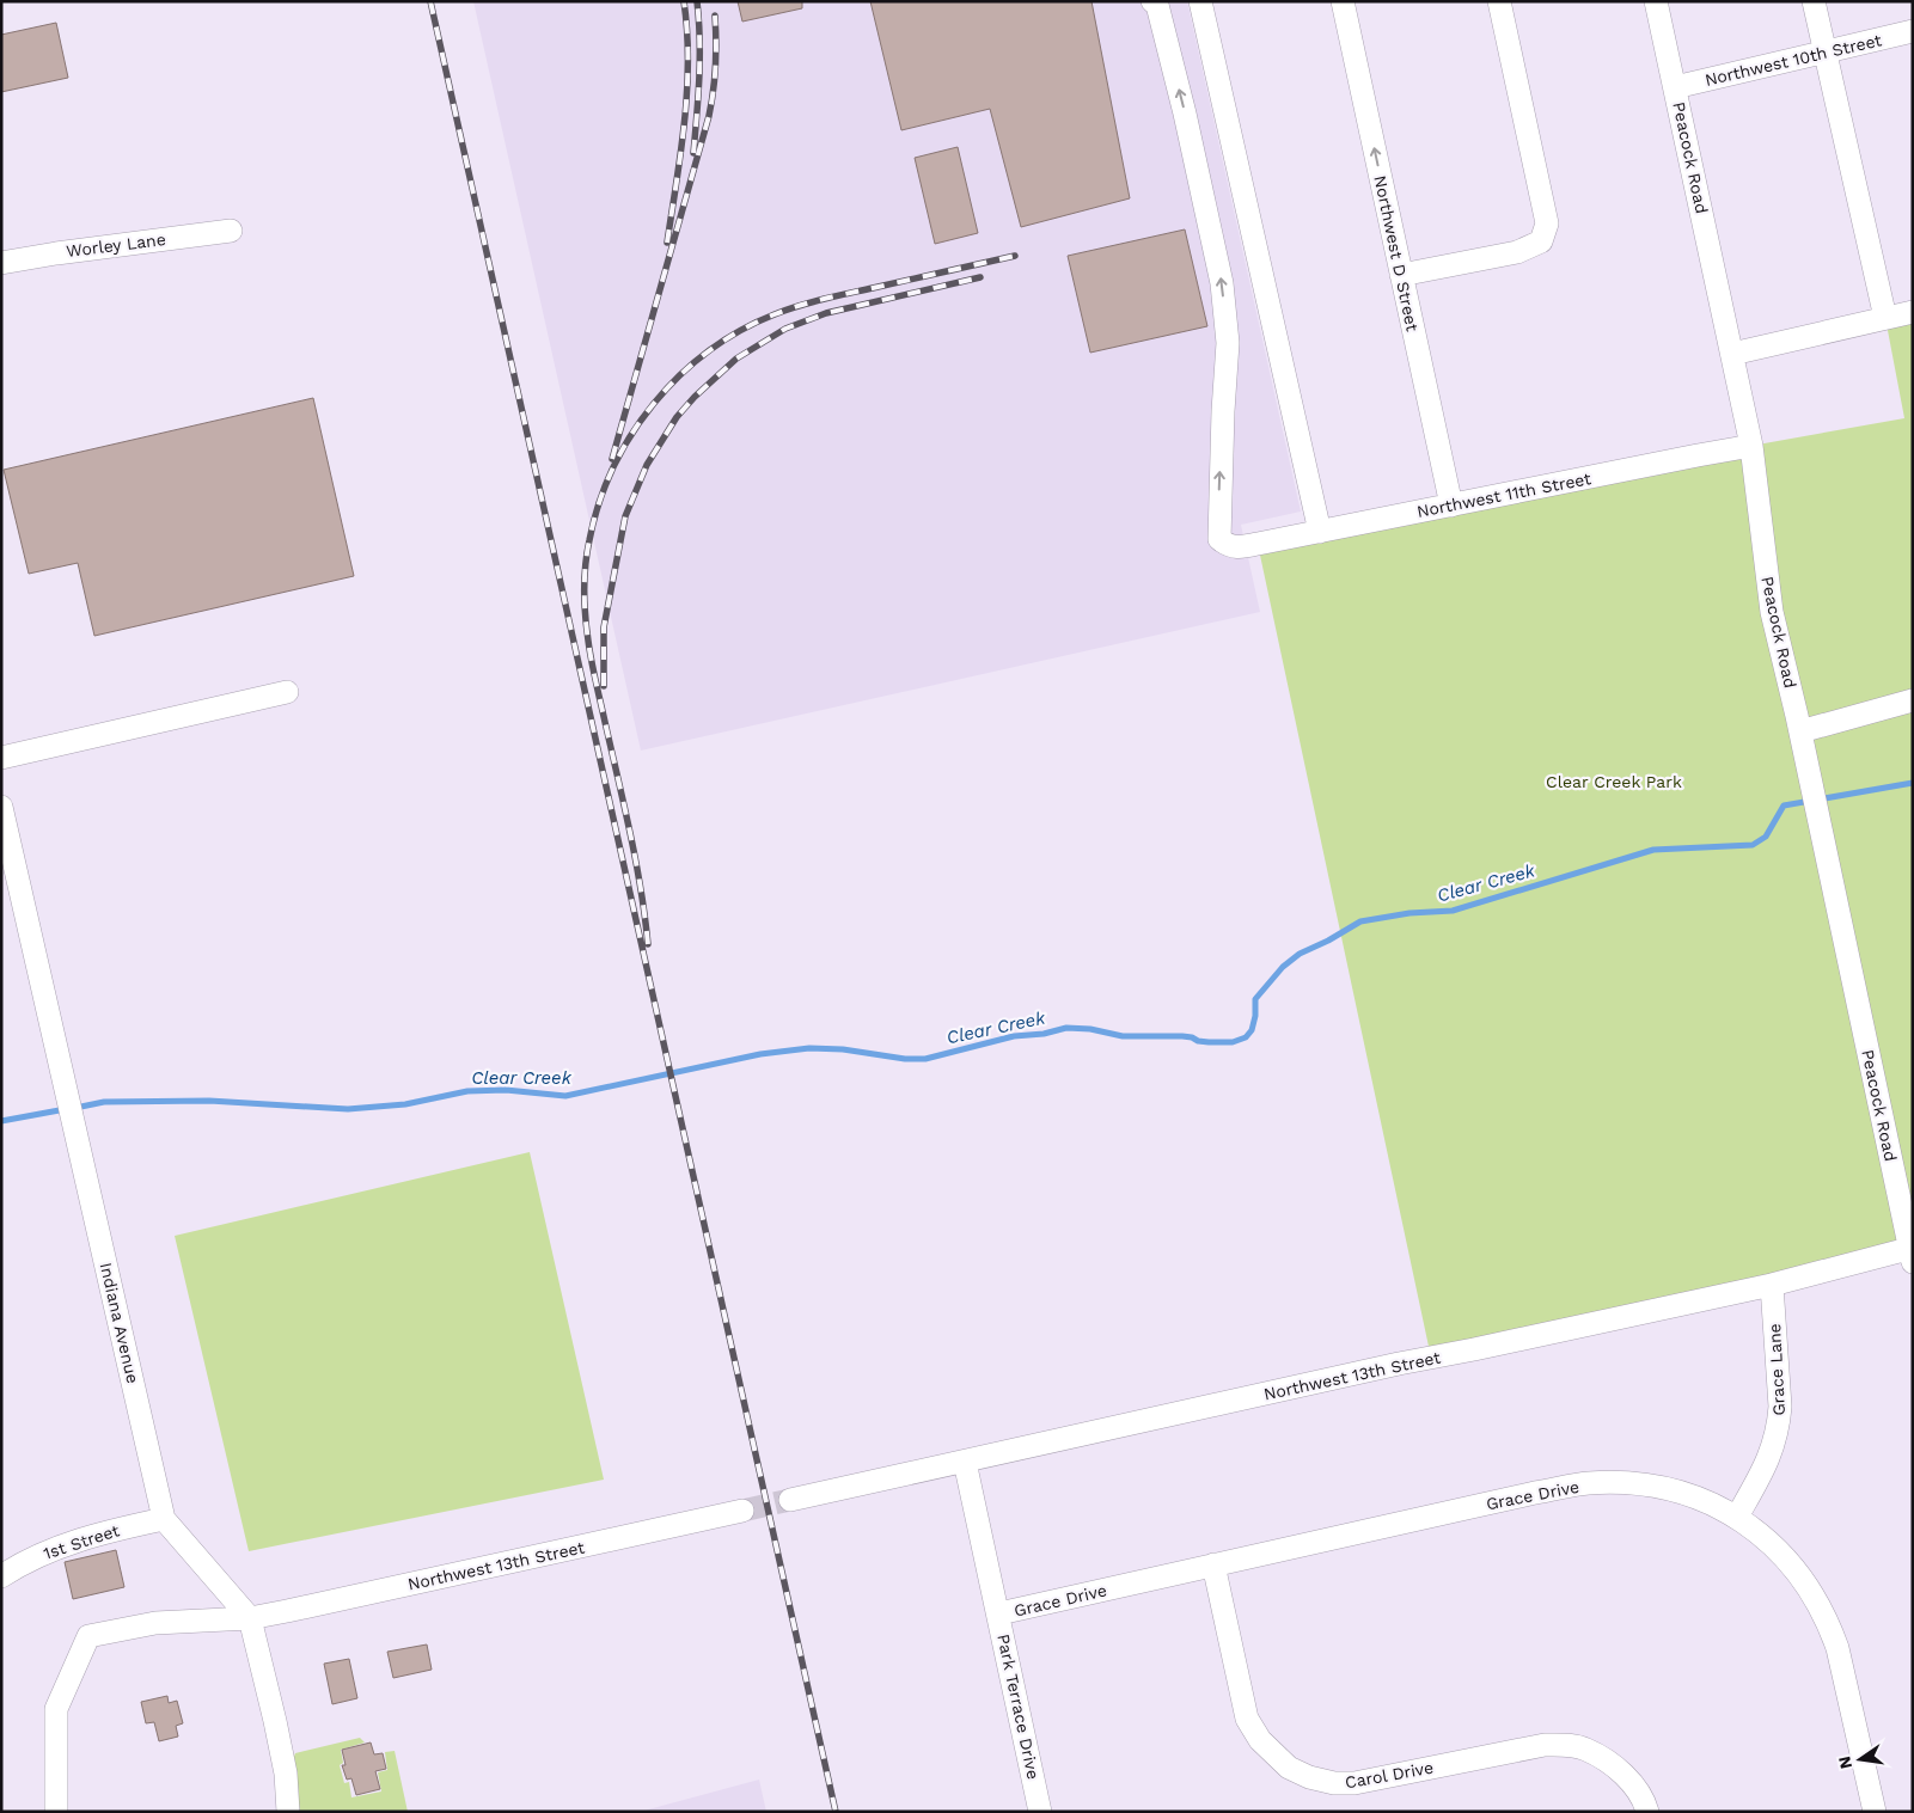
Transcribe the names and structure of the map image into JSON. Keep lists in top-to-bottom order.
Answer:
{
  "streets": {
    "street": [
      "Northwest 10th Street",
      "Peacock Road",
      "Worley Lane",
      "Northwest D Street",
      "Northwest 11th Street",
      "Indiana Avenue",
      "Grace Lane",
      "Northwest 13th Street",
      "Grace Drive",
      "1st Street",
      "Park Terrace Drive",
      "Carol Drive"
    ]
  },
  "crossings": [
    ["Northwest 10th Street", "Peacock Road"],
    ["Peacock Road", "Northwest 11th Street"],
    ["Peacock Road", "Northwest 13th Street"],
    ["Northwest D Street", "Northwest 11th Street"],
    ["Indiana Avenue", "Northwest 13th Street"],
    ["Indiana Avenue", "1st Street"],
    ["Grace Lane", "Northwest 13th Street"],
    ["Grace Lane", "Grace Drive"],
    ["Northwest 13th Street", "Park Terrace Drive"],
    ["Grace Drive", "Park Terrace Drive"],
    ["Grace Drive", "Carol Drive"]
  ],
  "water": ["Clear Creek"],
  "parks": ["Clear Creek Park"],
  "north": "left"
}
